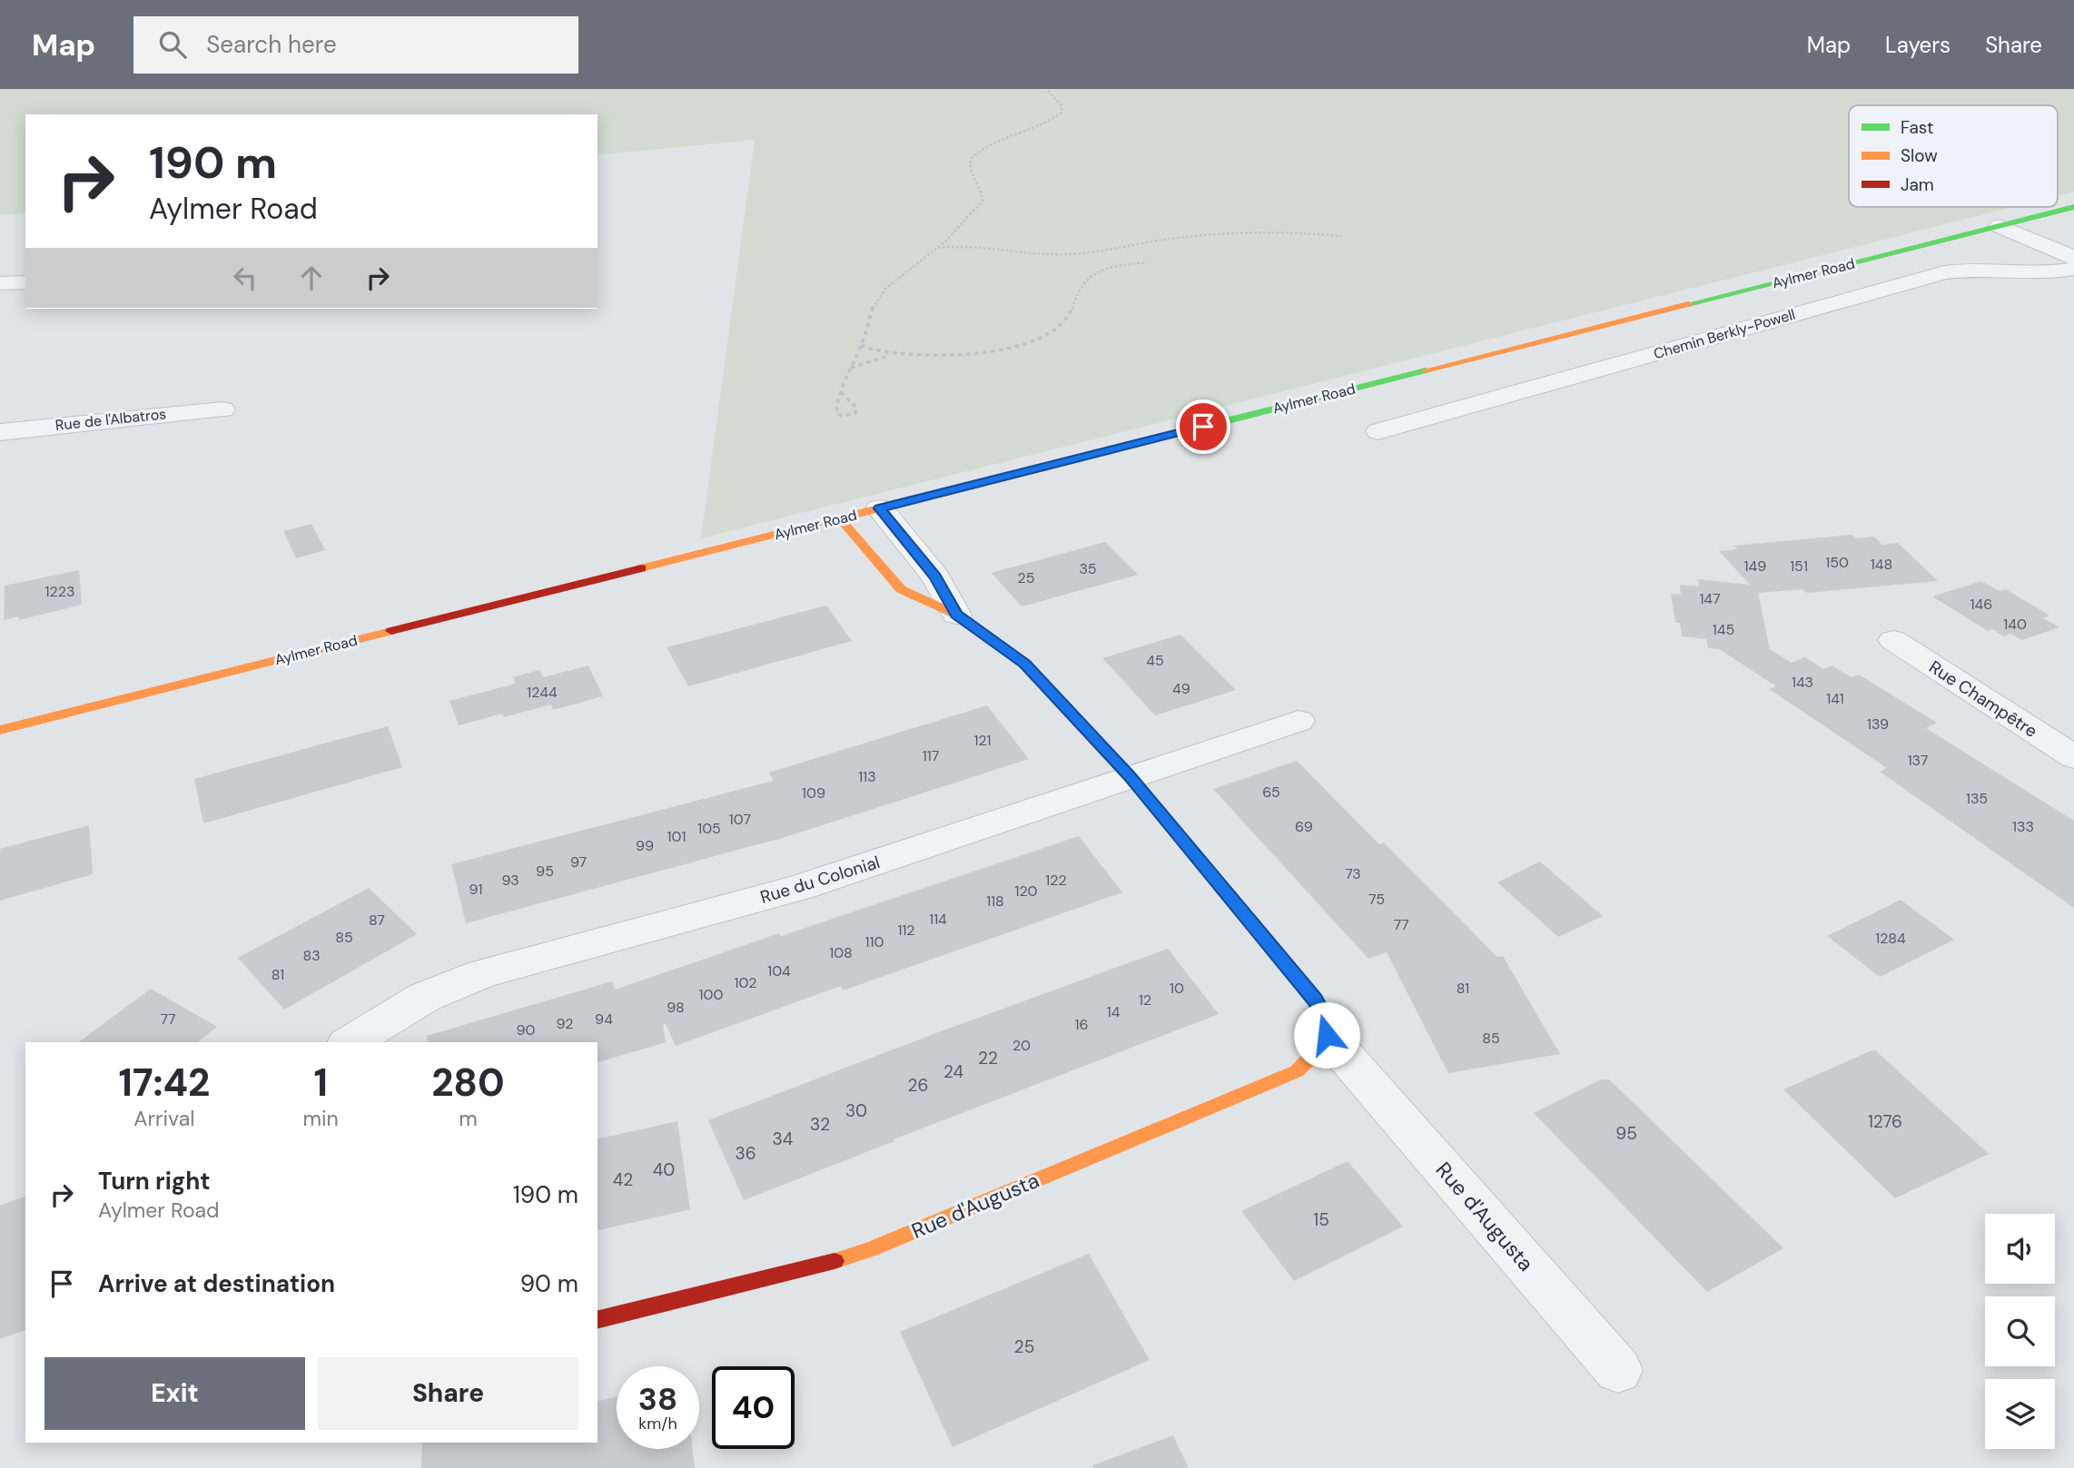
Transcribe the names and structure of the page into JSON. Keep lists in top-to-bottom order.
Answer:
{
  "streets": {
    "main road": ["Aylmer Road", "Rue d'Augusta"],
    "street": [
      "Chemin Berkly-Powell",
      "Rue de l'Albatros",
      "Rue Champêtre",
      "Rue du Colonial"
    ]
  },
  "crossings": [
    ["Aylmer Road", "Rue d'Augusta"],
    ["Rue du Colonial", "Rue d'Augusta"]
  ],
  "house_numbers": [
    "150",
    "148",
    "149",
    "151",
    "35",
    "25",
    "1223",
    "147",
    "146",
    "140",
    "145",
    "45",
    "143",
    "49",
    "1244",
    "141",
    "139",
    "121",
    "117",
    "137",
    "113",
    "65",
    "109",
    "135",
    "107",
    "69",
    "133",
    "105",
    "101",
    "99",
    "97",
    "95",
    "73",
    "93",
    "122",
    "91",
    "120",
    "75",
    "118",
    "114",
    "87",
    "77",
    "112",
    "85",
    "1284",
    "110",
    "108",
    "83",
    "104",
    "81",
    "102",
    "10",
    "81",
    "100",
    "12",
    "98",
    "14",
    "77",
    "94",
    "92",
    "16",
    "90",
    "85",
    "20",
    "22",
    "24",
    "26",
    "30",
    "1276",
    "32",
    "95",
    "34",
    "36",
    "40",
    "42",
    "15",
    "25"
  ],
  "legend": ["Fast", "Slow", "Jam"],
  "page": {
    "header": "Map",
    "search": "Search here",
    "nav": ["Map", "Layers", "Share"],
    "turn": ["190 m", "Aylmer Road"],
    "eta": [
      "17:42",
      "Arrival",
      "1",
      "min",
      "280",
      "m"
    ],
    "list": [
      {
        "name": "Turn right",
        "note": "Aylmer Road",
        "value": "190 m"
      },
      {
        "name": "Arrive at destination",
        "value": "90 m"
      }
    ],
    "buttons": ["Exit", "Share"],
    "speed": "38 km/h",
    "limit": "40"
  }
}
